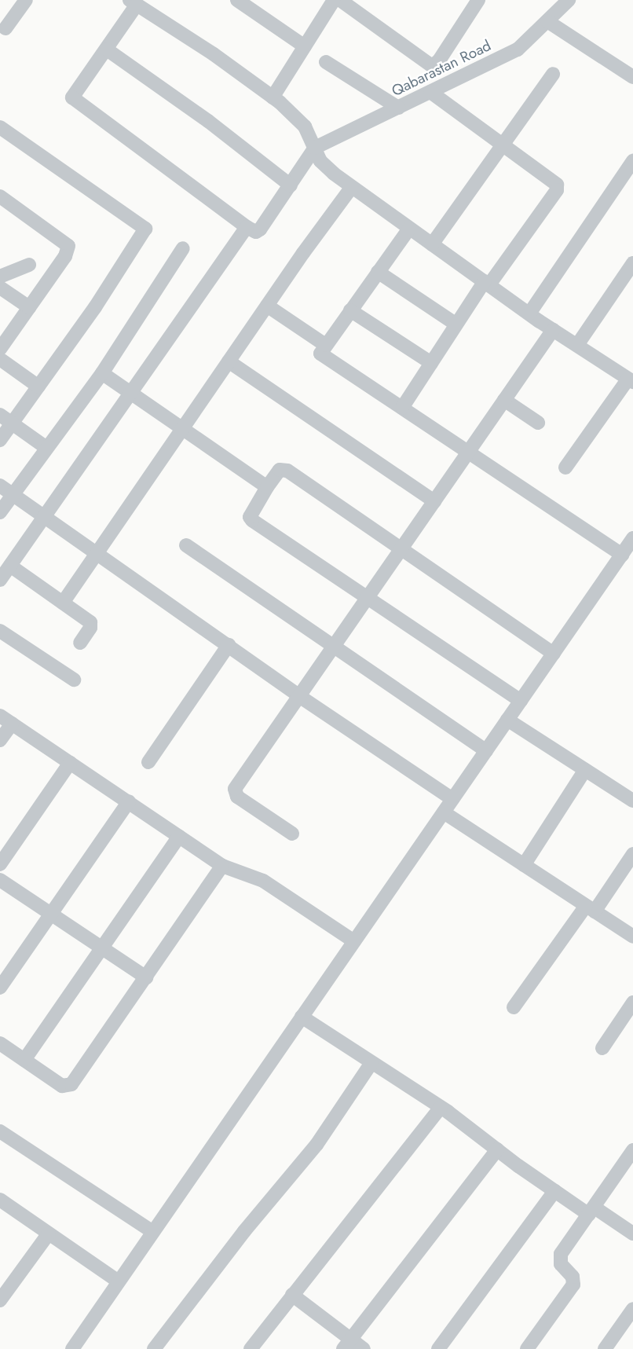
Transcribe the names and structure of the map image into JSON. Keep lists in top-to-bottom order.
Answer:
{
  "streets": {
    "street": ["Qabarastan Road"]
  }
}
